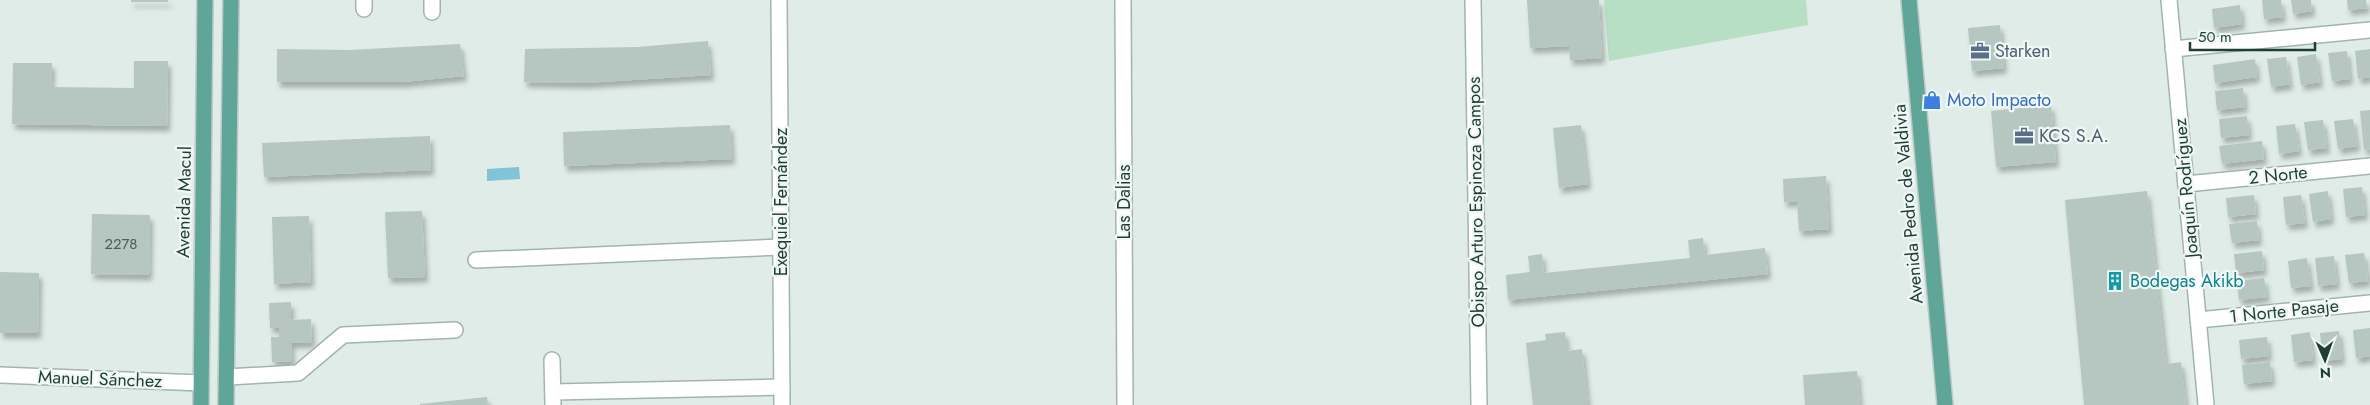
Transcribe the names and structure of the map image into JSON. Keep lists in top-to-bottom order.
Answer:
{
  "streets": {
    "main road": ["Avenida Macul", "Avenida Pedro de Valdivia"],
    "street": [
      "2 Norte",
      "Joaquín Rodríguez",
      "Exequiel Fernández",
      "Las Dalias",
      "Obispo Arturo Espinoza Campos",
      "1 Norte Pasaje",
      "Manuel Sánchez"
    ]
  },
  "crossings": [
    ["2 Norte", "Joaquín Rodríguez"],
    ["Joaquín Rodríguez", "1 Norte Pasaje"],
    ["Avenida Macul", "Manuel Sánchez"]
  ],
  "places": {
    "office": ["Starken", "KCS S.A."],
    "shop": ["Moto Impacto"],
    "building": ["Bodegas Akikb"]
  },
  "house_numbers": ["2278"],
  "scale_bar": "50 m",
  "north": "bottom"
}
